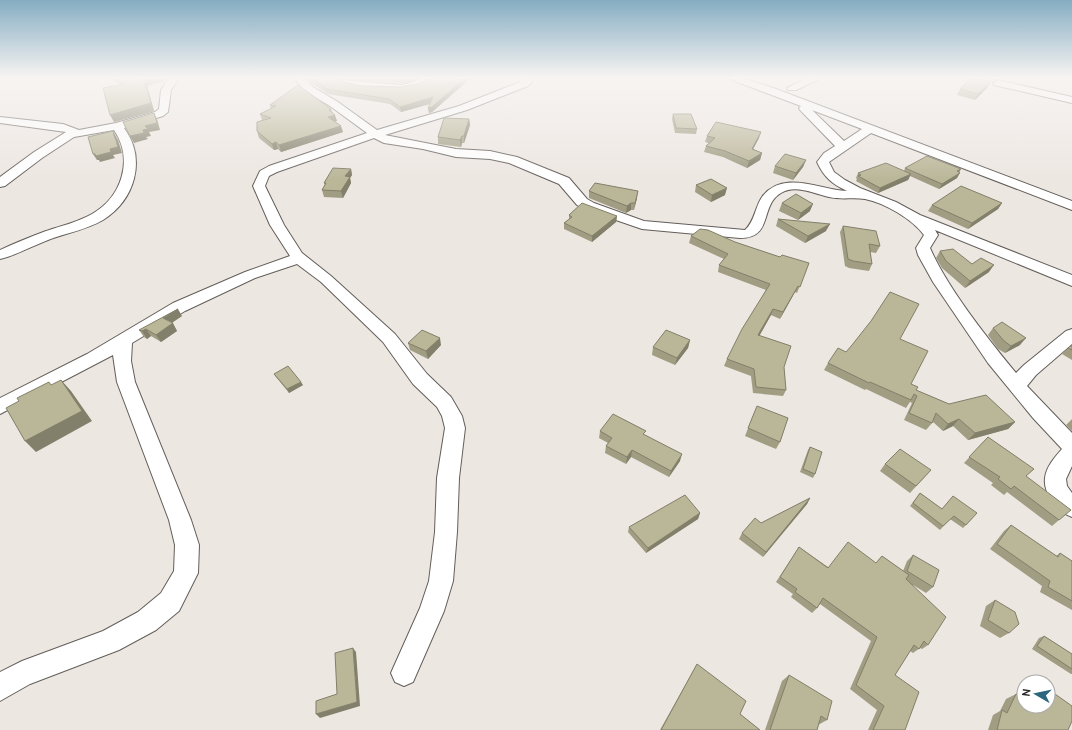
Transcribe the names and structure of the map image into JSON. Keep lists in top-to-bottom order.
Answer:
{
  "north": "left"
}
